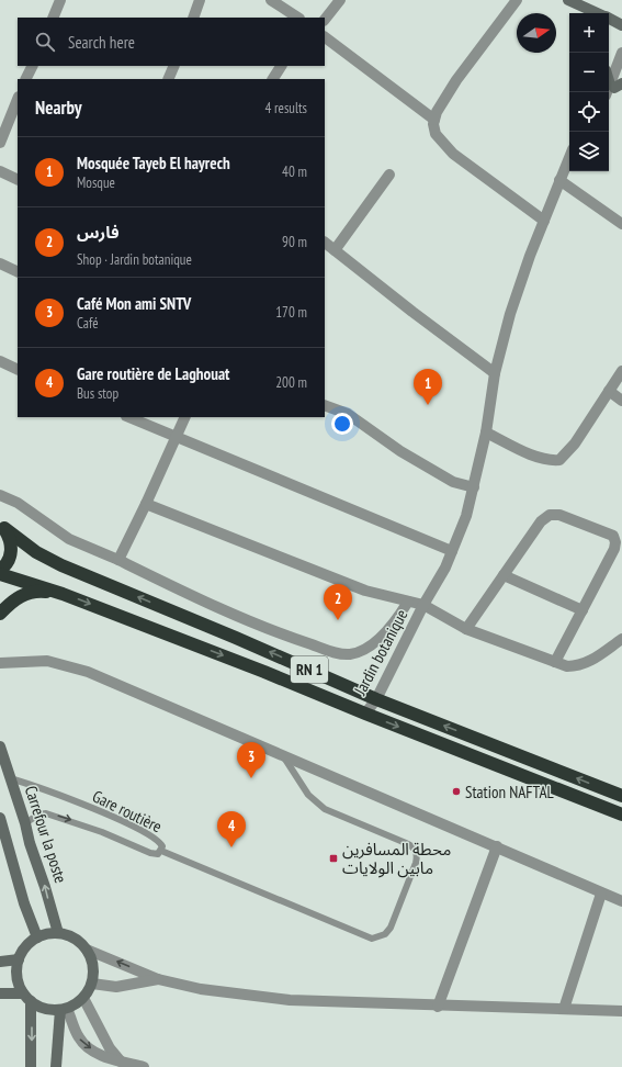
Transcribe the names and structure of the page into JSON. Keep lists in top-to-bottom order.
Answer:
{
  "streets": {
    "highway": ["RN 1"],
    "street": ["Jardin botanique", "Carrefour la poste"],
    "lane": ["Gare routière"]
  },
  "crossings": [
    ["Jardin botanique", "RN 1"],
    ["Gare routière", "Carrefour la poste"]
  ],
  "places": {
    "other": ["Station NAFTAL"],
    "transit": ["محطة المسافرين مابين الولايات"]
  },
  "north": "right",
  "page": {
    "map_buttons": ["+", "−"],
    "search": "Search here",
    "heading": ["Nearby", "4 results"],
    "list": [
      {
        "mark": "1",
        "name": "Mosquée Tayeb El hayrech",
        "note": "Mosque",
        "value": "40 m"
      },
      {
        "mark": "2",
        "name": "فارس",
        "note": "Shop · Jardin botanique",
        "value": "90 m"
      },
      {
        "mark": "3",
        "name": "Café Mon ami SNTV",
        "note": "Café",
        "value": "170 m"
      },
      {
        "mark": "4",
        "name": "Gare routière de Laghouat",
        "note": "Bus stop",
        "value": "200 m"
      }
    ],
    "pins": [
      "1",
      "2",
      "3",
      "4"
    ]
  }
}
